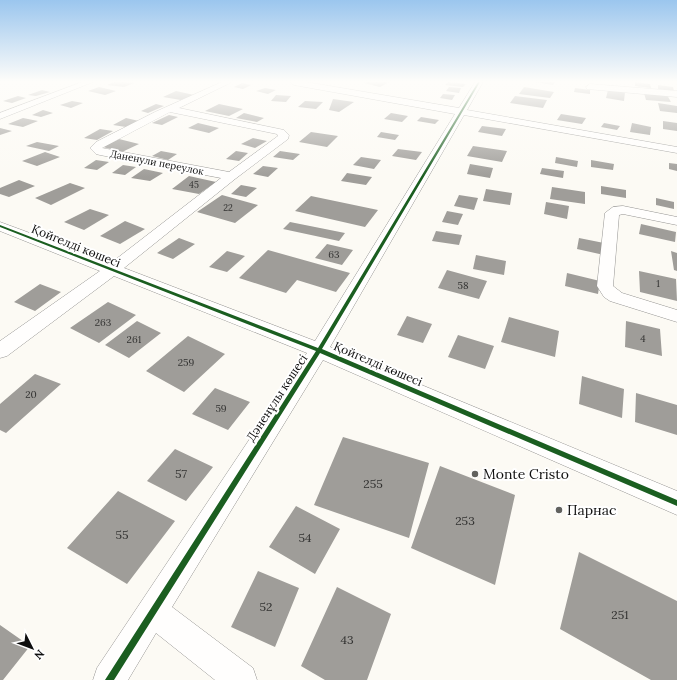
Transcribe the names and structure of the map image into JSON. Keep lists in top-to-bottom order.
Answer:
{
  "streets": {
    "street": ["Даненули переулок", "Қойгелді көшесі", "Дәненұлы көшесі"]
  },
  "crossings": [
    ["Даненули переулок", "Қойгелді көшесі"],
    ["Қойгелді көшесі", "Дәненұлы көшесі"]
  ],
  "places": ["Monte Cristo", "Парнас"],
  "house_numbers": [
    "45",
    "22",
    "63",
    "1",
    "58",
    "263",
    "4",
    "261",
    "259",
    "20",
    "59",
    "57",
    "255",
    "253",
    "55",
    "54",
    "52",
    "251",
    "43"
  ],
  "north": "bottom right"
}
